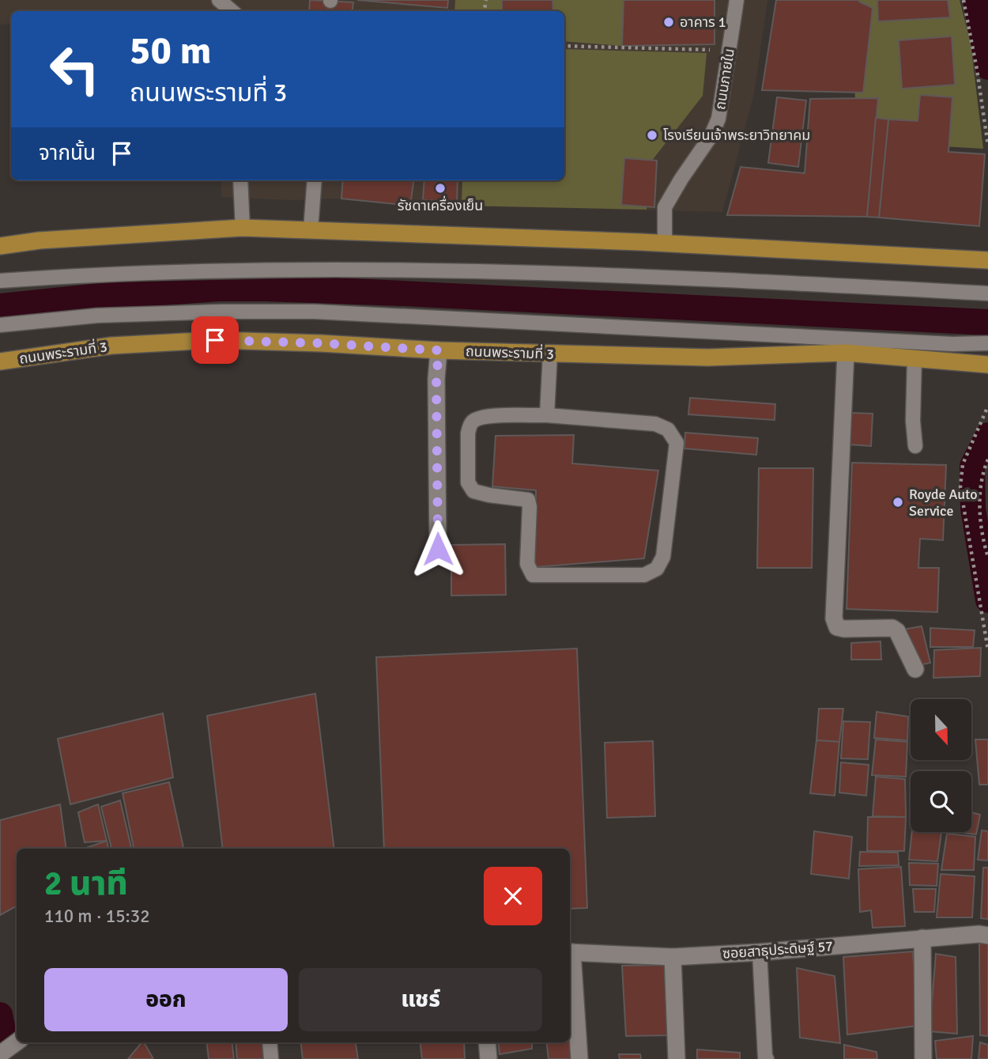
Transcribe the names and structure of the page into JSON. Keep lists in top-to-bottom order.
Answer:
{
  "streets": {
    "main road": ["ถนนพระรามที่ 3"],
    "street": ["ซอยสาธุประดิษฐ์ 57"],
    "lane": ["ถนนภายใน"]
  },
  "places": [
    "อาคาร 1",
    "โรงเรียนเจ้าพระยาวิทยาคม",
    "รัชดาเครื่องเย็น",
    "Royde Auto Service"
  ],
  "north": "bottom",
  "page": {
    "turn": ["50 m", "ถนนพระรามที่ 3"],
    "then": "จากนั้น",
    "heading": ["2 นาที", "110 m · 15:32"],
    "buttons": ["ออก", "แชร์"]
  }
}
